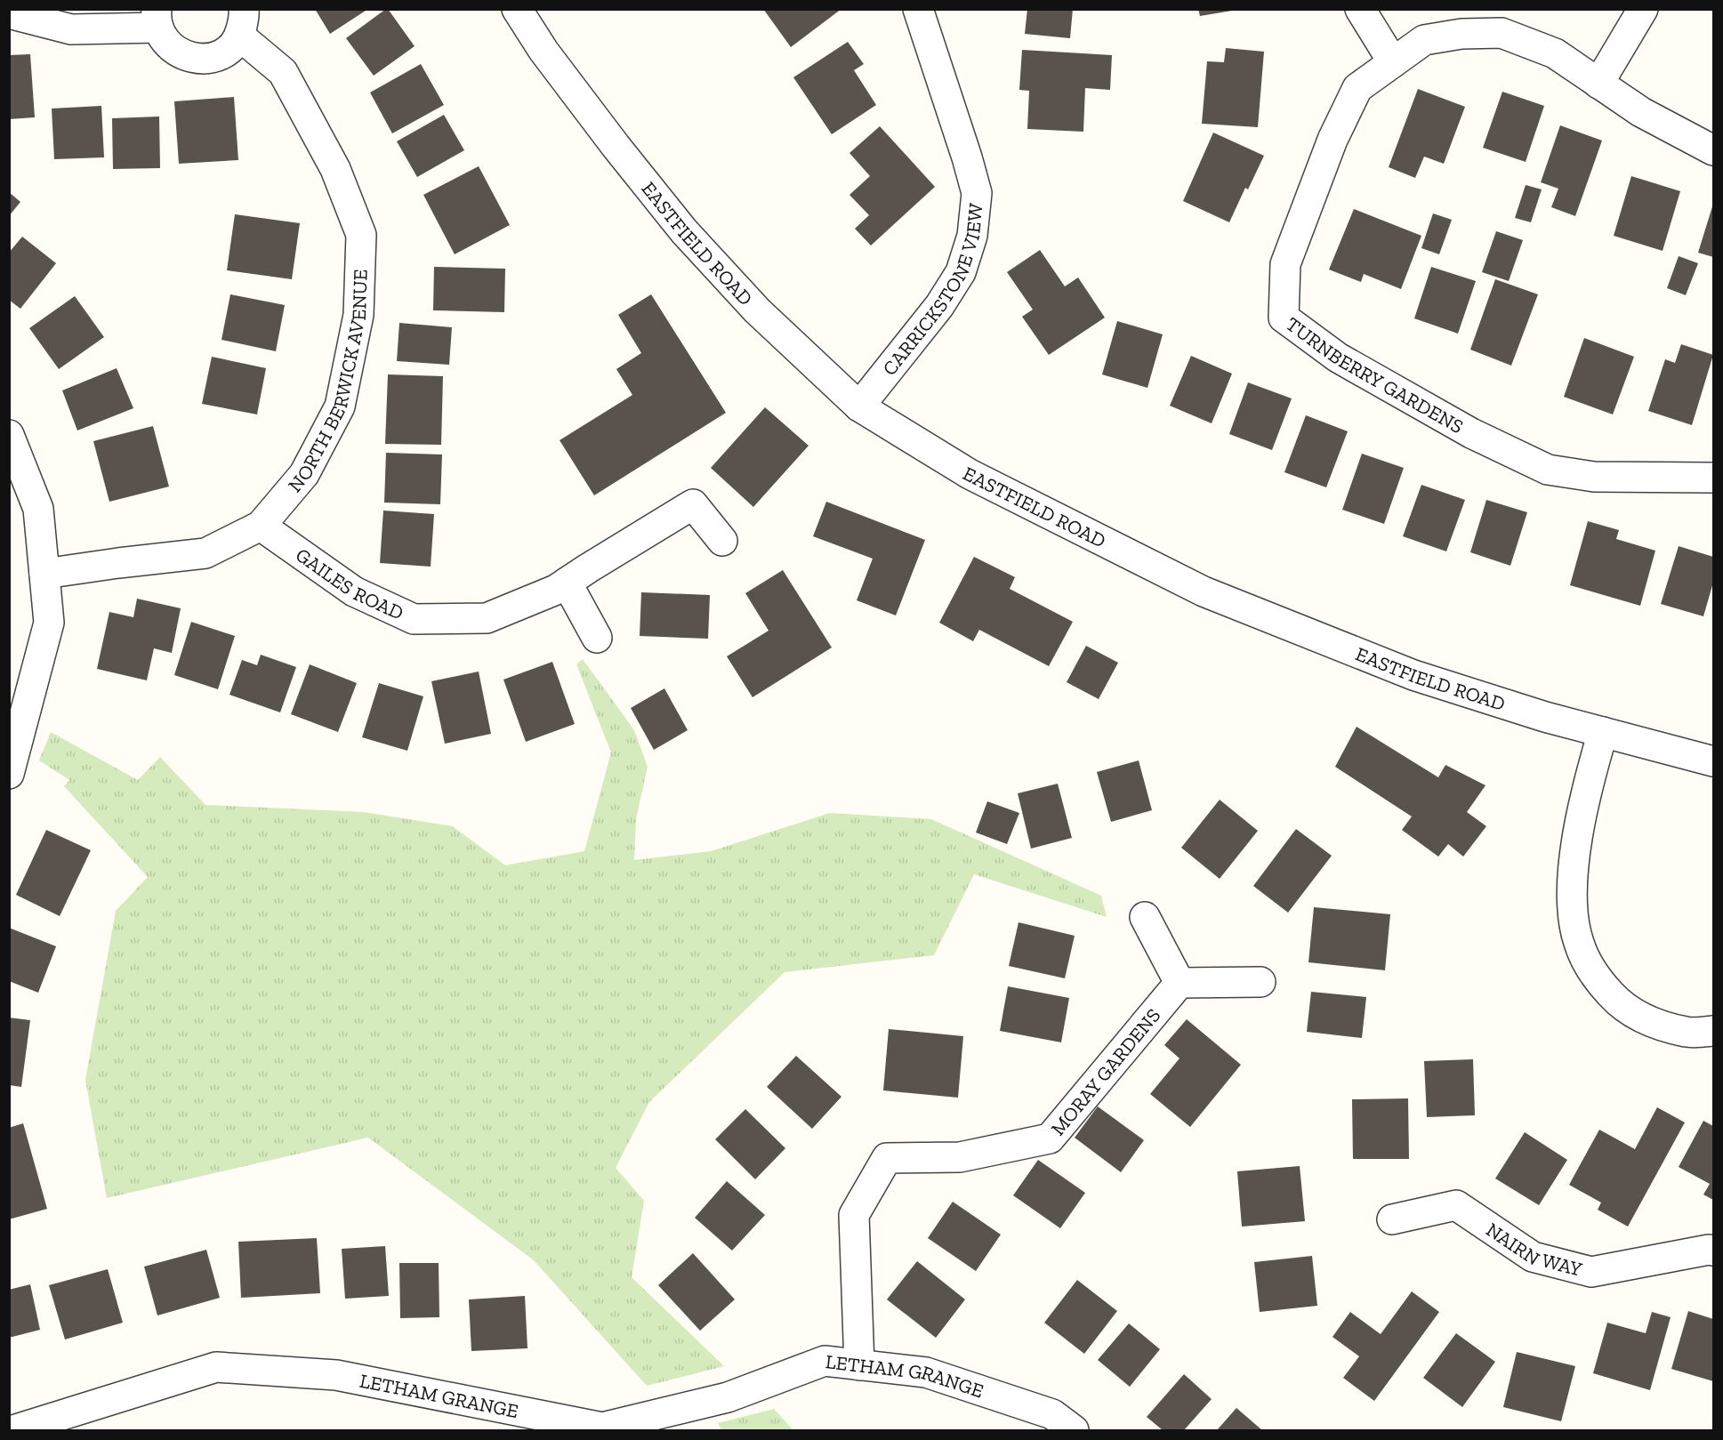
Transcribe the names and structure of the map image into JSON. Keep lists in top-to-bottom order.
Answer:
{
  "streets": {
    "street": [
      "EASTFIELD ROAD",
      "CARRICKSTONE VIEW",
      "TURNBERRY GARDENS",
      "NORTH BERWICK AVENUE",
      "GAILES ROAD",
      "MORAY GARDENS",
      "NAIRN WAY",
      "LETHAM GRANGE"
    ]
  },
  "crossings": [
    ["EASTFIELD ROAD", "CARRICKSTONE VIEW"],
    ["NORTH BERWICK AVENUE", "GAILES ROAD"],
    ["MORAY GARDENS", "LETHAM GRANGE"]
  ]
}
